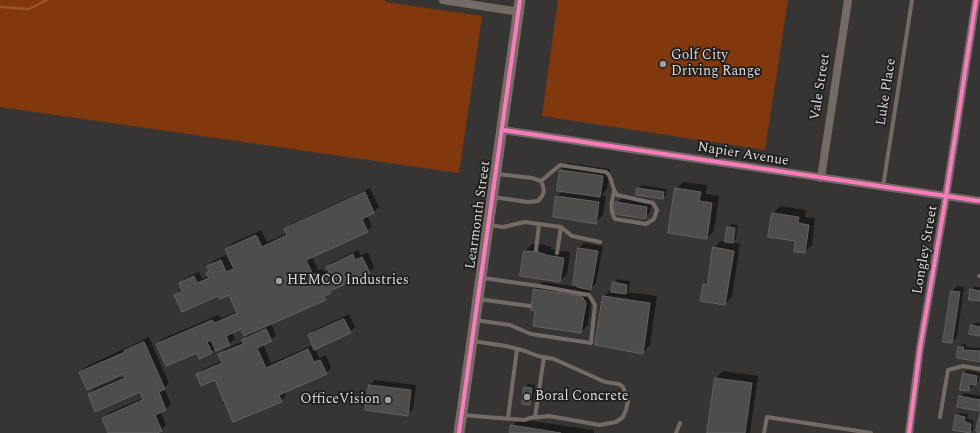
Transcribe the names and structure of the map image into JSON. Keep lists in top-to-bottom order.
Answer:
{
  "streets": {
    "street": [
      "Vale Street",
      "Napier Avenue",
      "Learmonth Street",
      "Longley Street"
    ],
    "lane": ["Luke Place"]
  },
  "crossings": [
    ["Vale Street", "Napier Avenue"],
    ["Luke Place", "Napier Avenue"],
    ["Napier Avenue", "Learmonth Street"],
    ["Napier Avenue", "Longley Street"]
  ],
  "places": [
    "Golf City Driving Range",
    "HEMCO Industries",
    "Boral Concrete",
    "OfficeVision"
  ]
}
